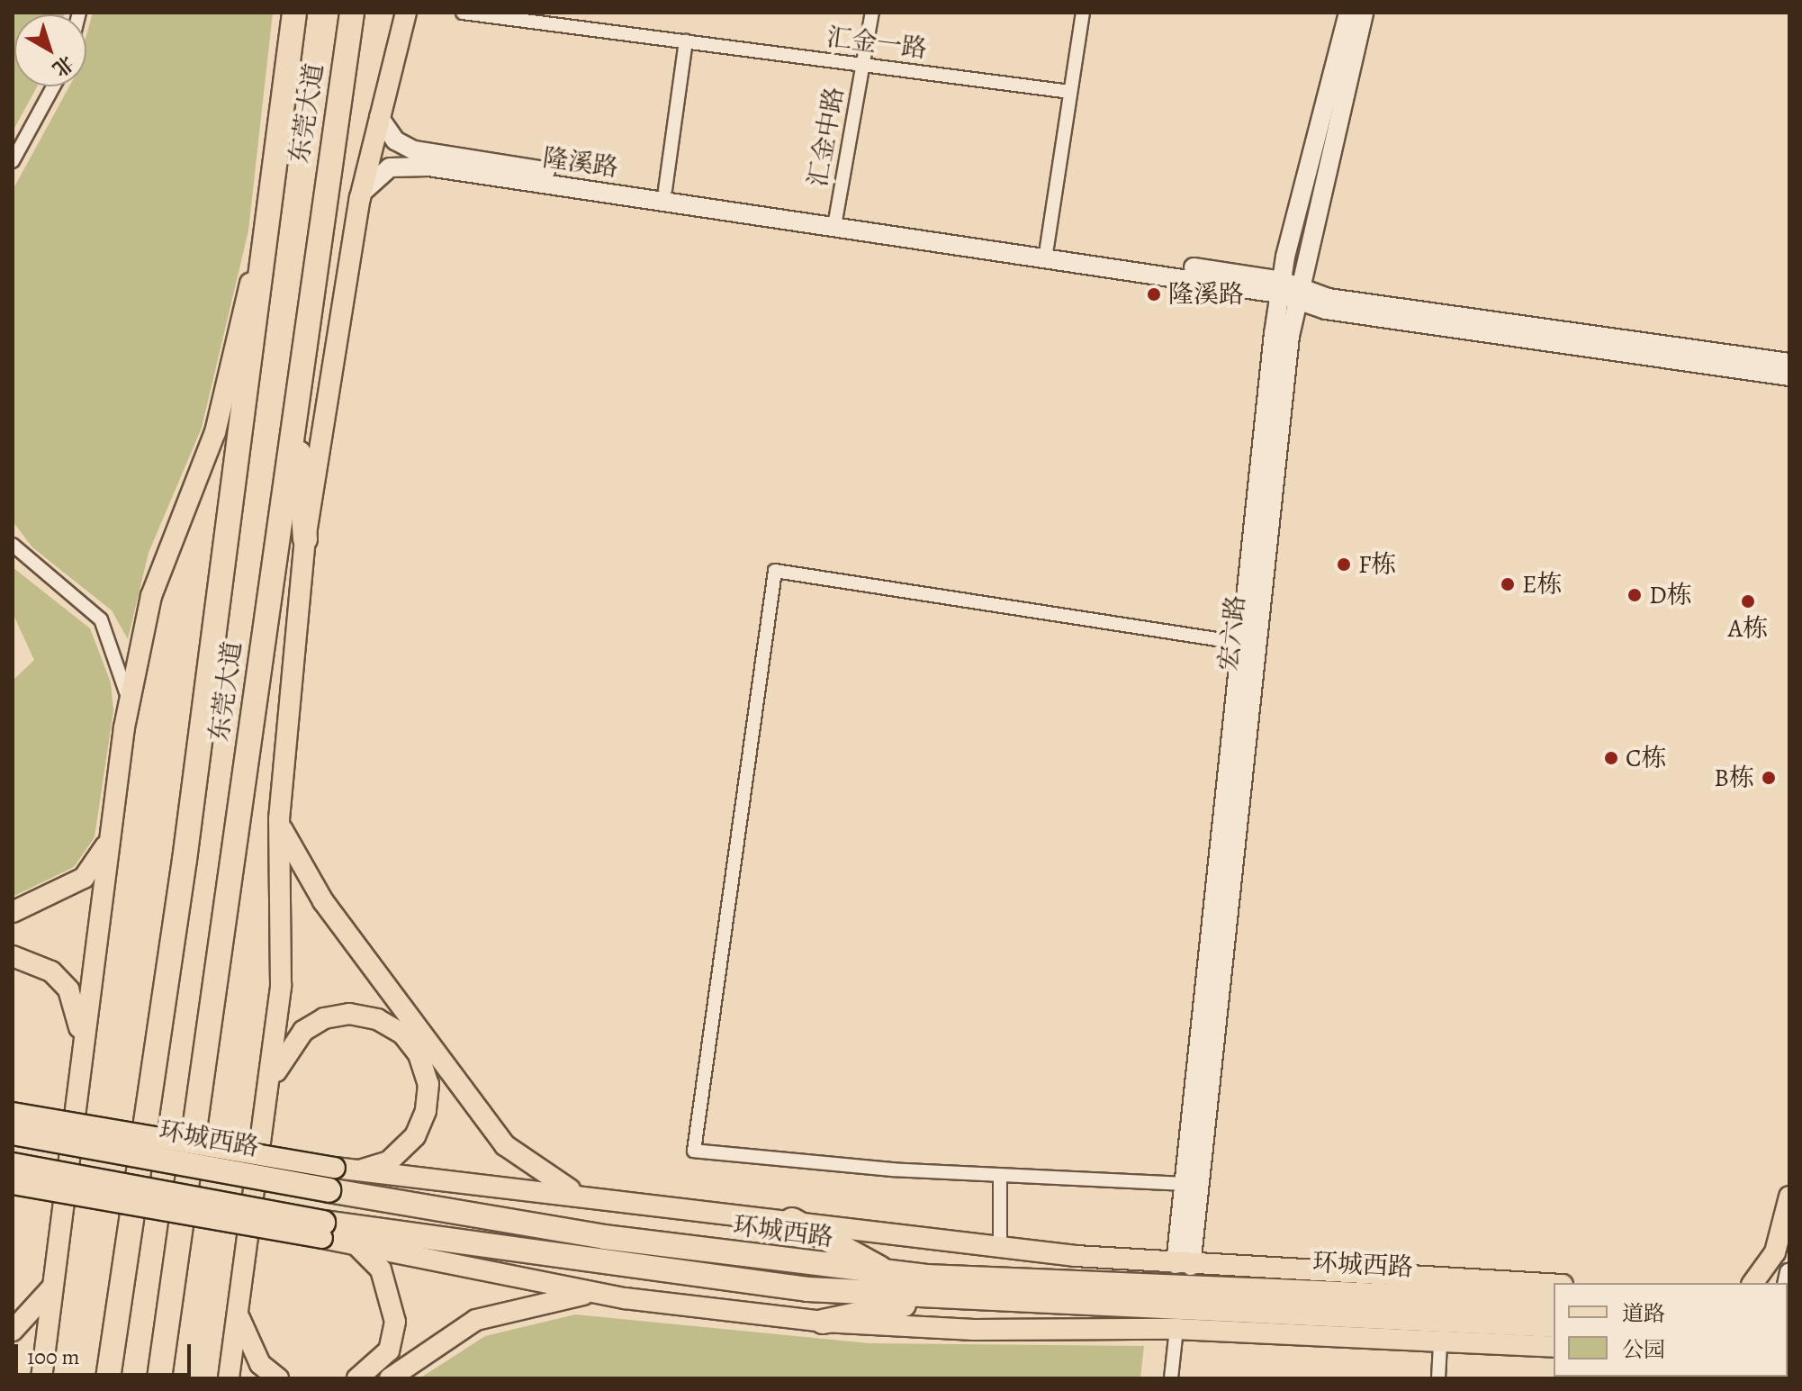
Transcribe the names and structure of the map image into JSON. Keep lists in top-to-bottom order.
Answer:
{
  "streets": {
    "highway": ["东莞大道", "环城西路"],
    "street": [
      "汇金一路",
      "汇金中路",
      "隆溪路",
      "宏六路"
    ]
  },
  "crossings": [
    ["汇金一路", "汇金中路"],
    ["汇金中路", "隆溪路"],
    ["隆溪路", "宏六路"]
  ],
  "places": [
    "隆溪路",
    "F栋",
    "E栋",
    "D栋",
    "A栋",
    "C栋",
    "B栋"
  ],
  "legend": ["道路", "公园"],
  "scale_bar": "100 m",
  "north": "bottom right"
}
